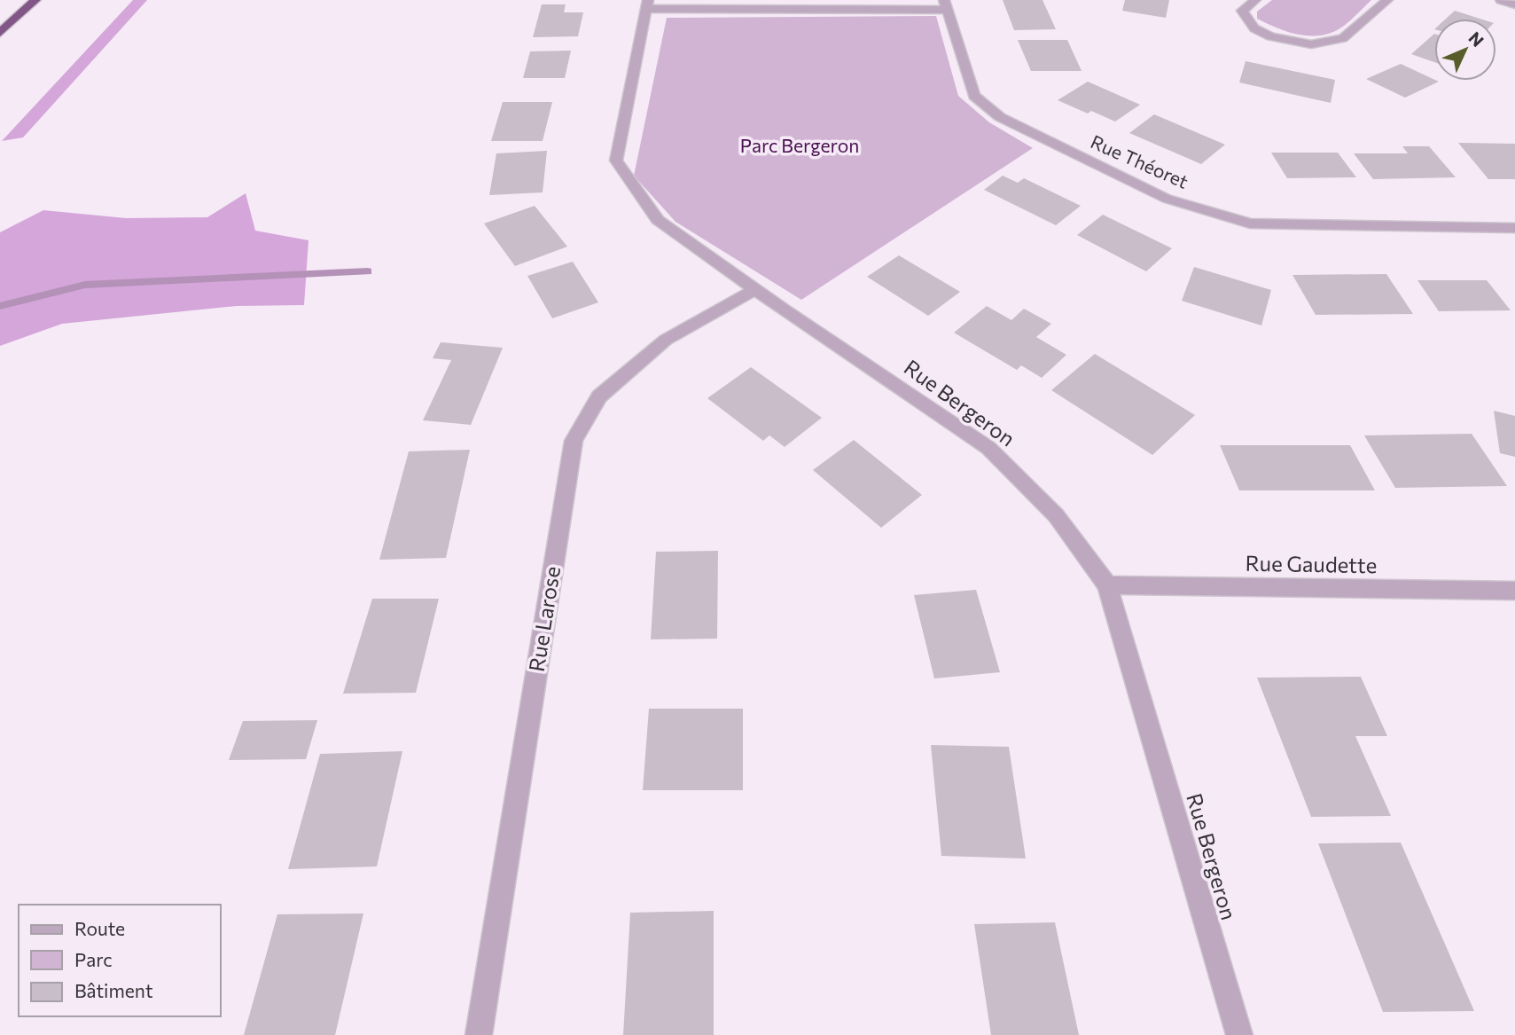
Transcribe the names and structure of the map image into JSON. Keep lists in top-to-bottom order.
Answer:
{
  "streets": {
    "street": [
      "Rue Théoret",
      "Rue Bergeron",
      "Rue Gaudette",
      "Rue Larose"
    ]
  },
  "crossings": [
    ["Rue Bergeron", "Rue Gaudette"],
    ["Rue Bergeron", "Rue Larose"]
  ],
  "parks": ["Parc Bergeron"],
  "legend": ["Route", "Parc", "Bâtiment"],
  "north": "top right"
}
